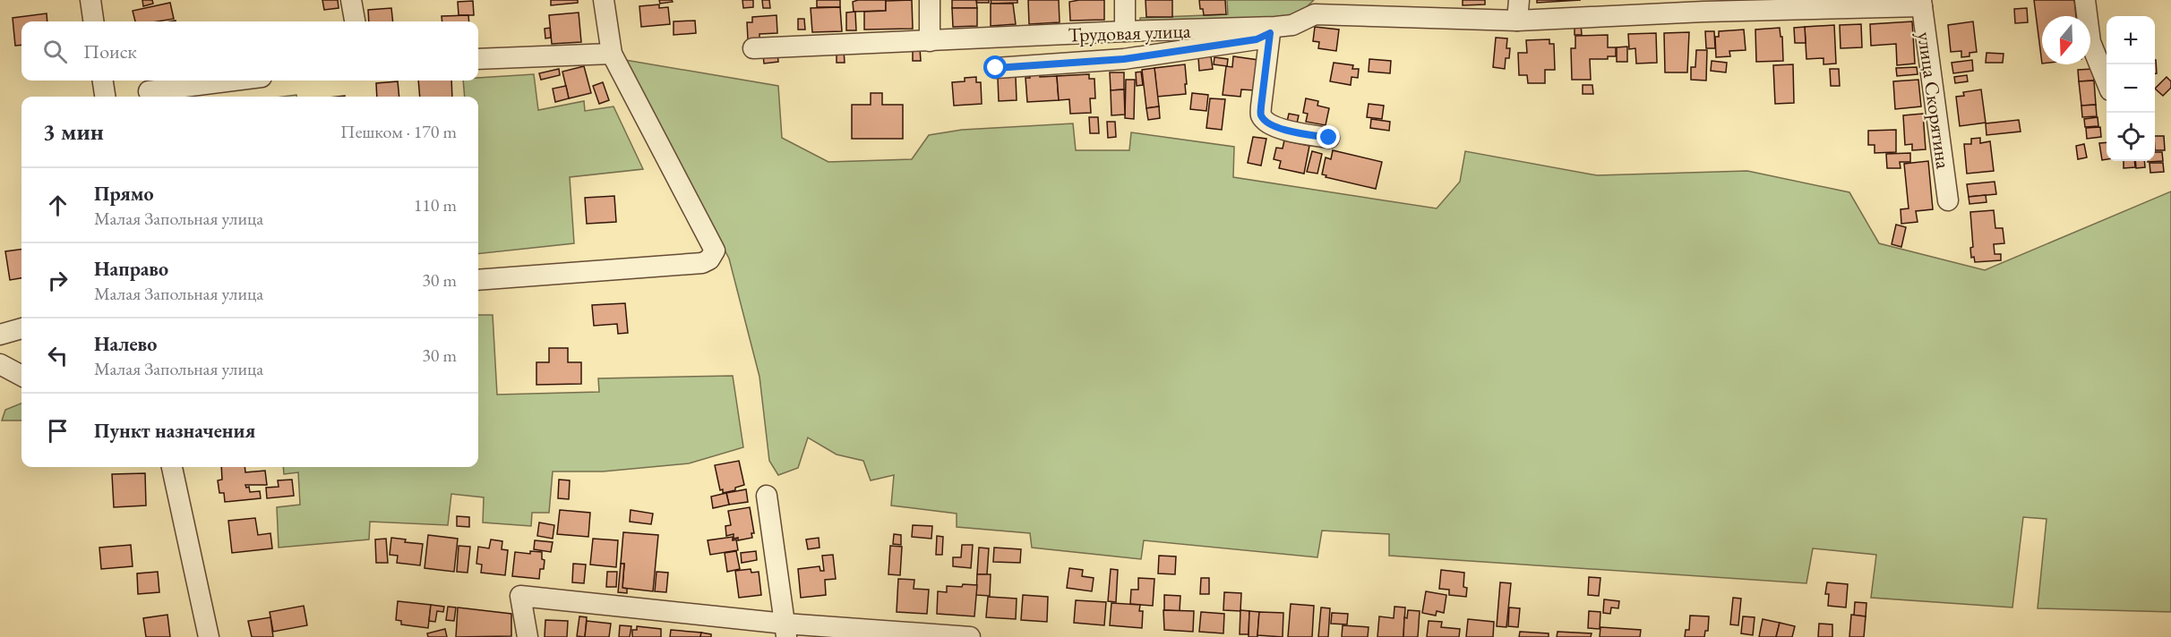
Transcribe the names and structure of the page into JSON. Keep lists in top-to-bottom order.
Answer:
{
  "streets": {
    "street": ["Трудовая улица", "улица Скорятина"]
  },
  "crossings": [
    ["Трудовая улица", "улица Скорятина"]
  ],
  "north": "bottom",
  "page": {
    "map_buttons": ["+", "−"],
    "search": "Поиск",
    "heading": ["3 мин", "Пешком · 170 m"],
    "list": [
      ["Прямо", "Малая Запольная улица", "110 m"],
      ["Направо", "Малая Запольная улица", "30 m"],
      ["Налево", "Малая Запольная улица", "30 m"],
      "Пункт назначения"
    ]
  }
}
